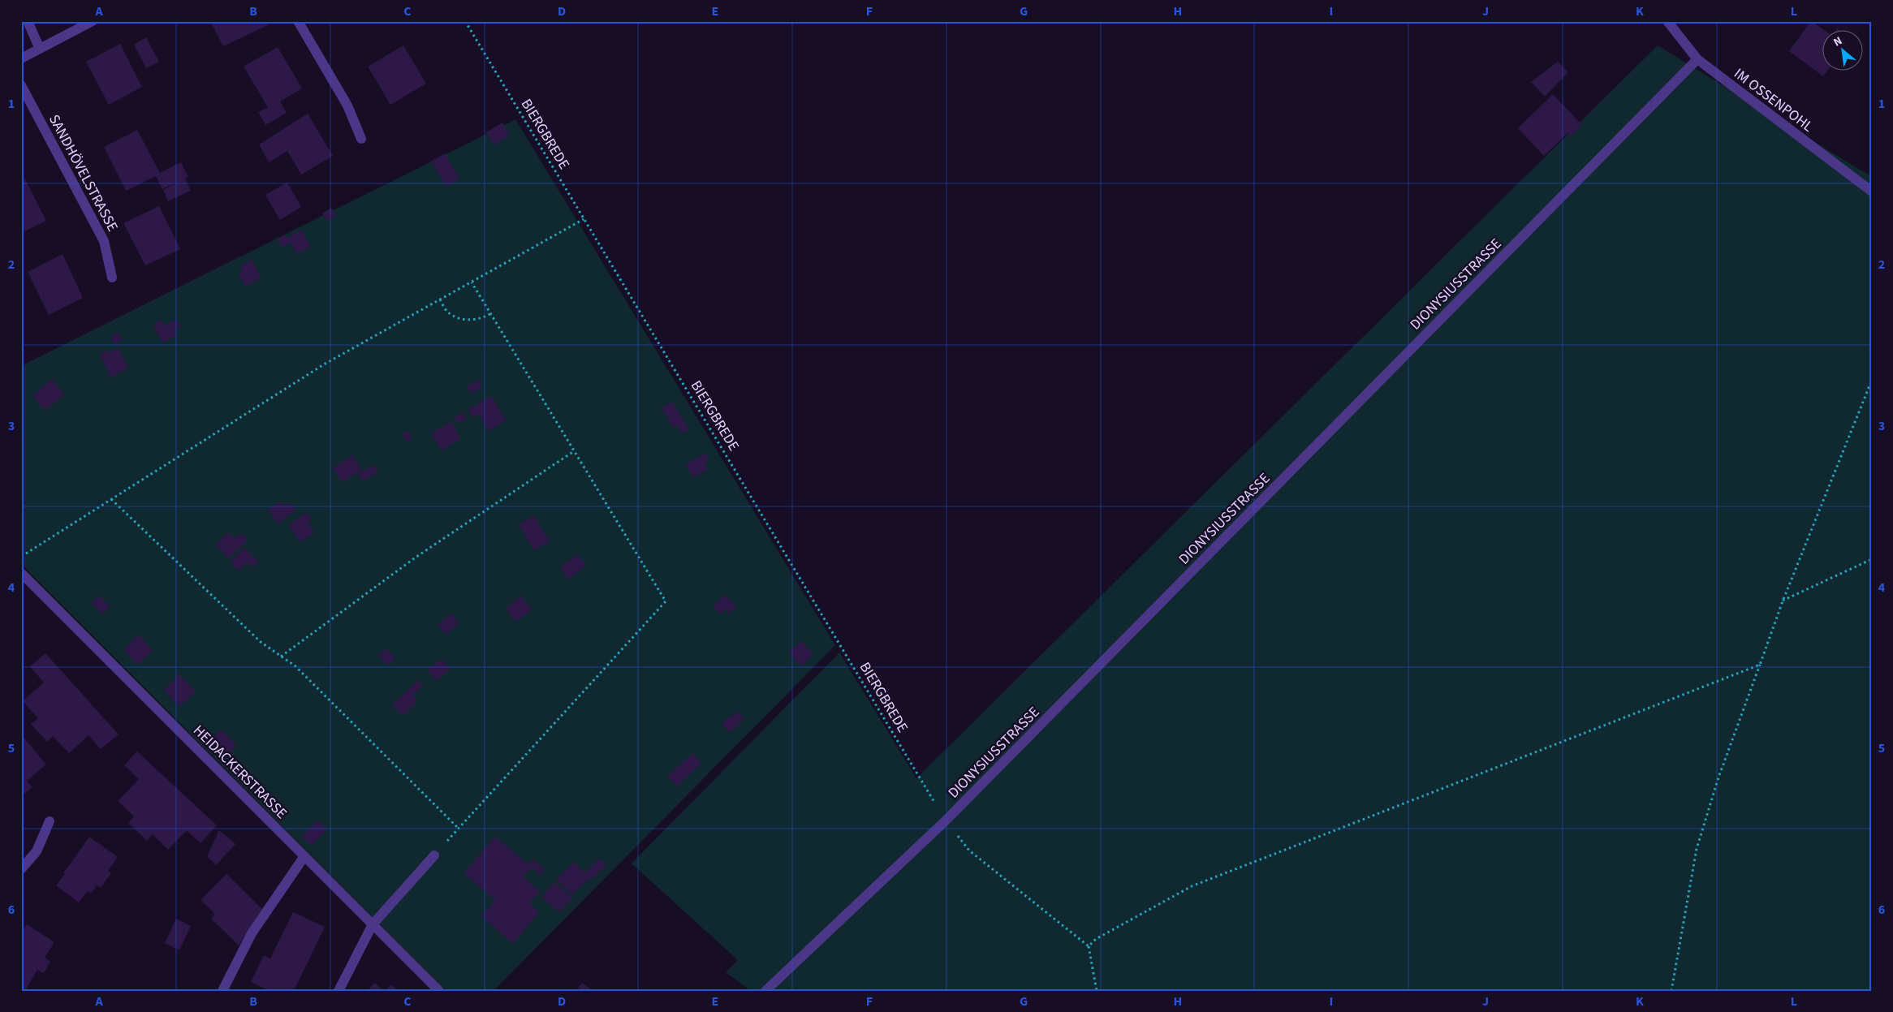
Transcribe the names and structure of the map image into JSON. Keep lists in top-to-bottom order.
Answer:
{
  "streets": {
    "street": [
      "IM OSSENPOHL",
      "SANDHÖVELSTRASSE",
      "DIONYSIUSSTRASSE",
      "HEIDACKERSTRASSE"
    ],
    "path": ["BIERGBREDE"]
  },
  "crossings": [
    ["IM OSSENPOHL", "DIONYSIUSSTRASSE"],
    ["BIERGBREDE", "DIONYSIUSSTRASSE"]
  ],
  "north": "top left",
  "grid": {
    "columns": [
      "A",
      "B",
      "C",
      "D",
      "E",
      "F",
      "G",
      "H",
      "I",
      "J",
      "K",
      "L"
    ],
    "rows": [
      "1",
      "2",
      "3",
      "4",
      "5",
      "6"
    ]
  }
}
